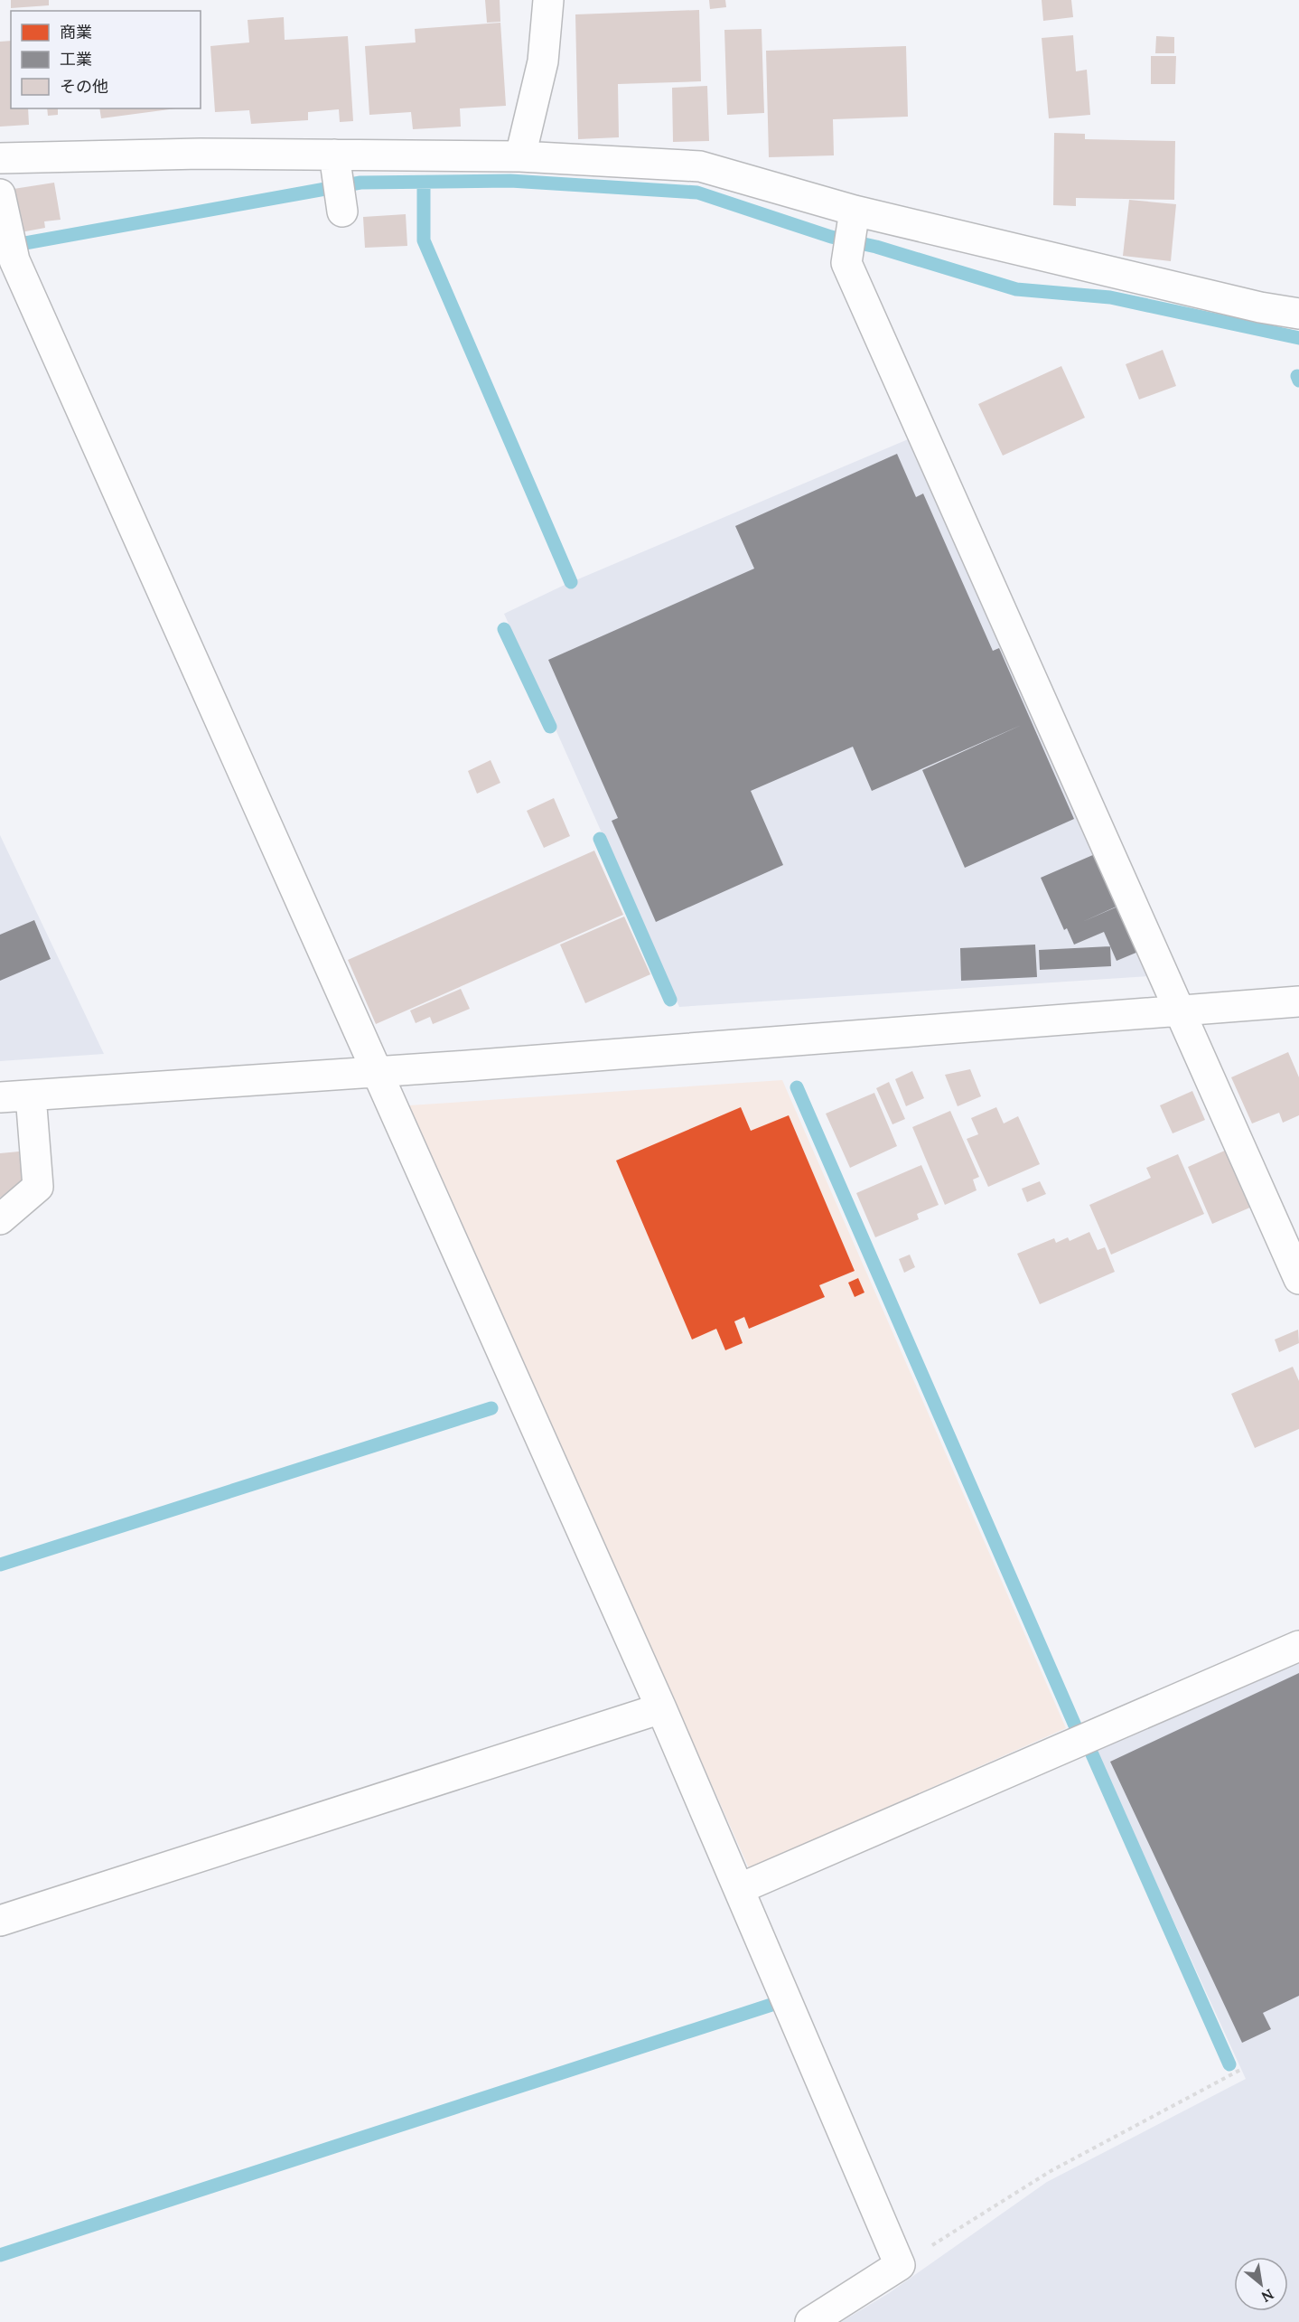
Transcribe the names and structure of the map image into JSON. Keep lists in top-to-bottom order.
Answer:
{
  "legend": ["商業", "工業", "その他"],
  "north": "bottom right"
}
